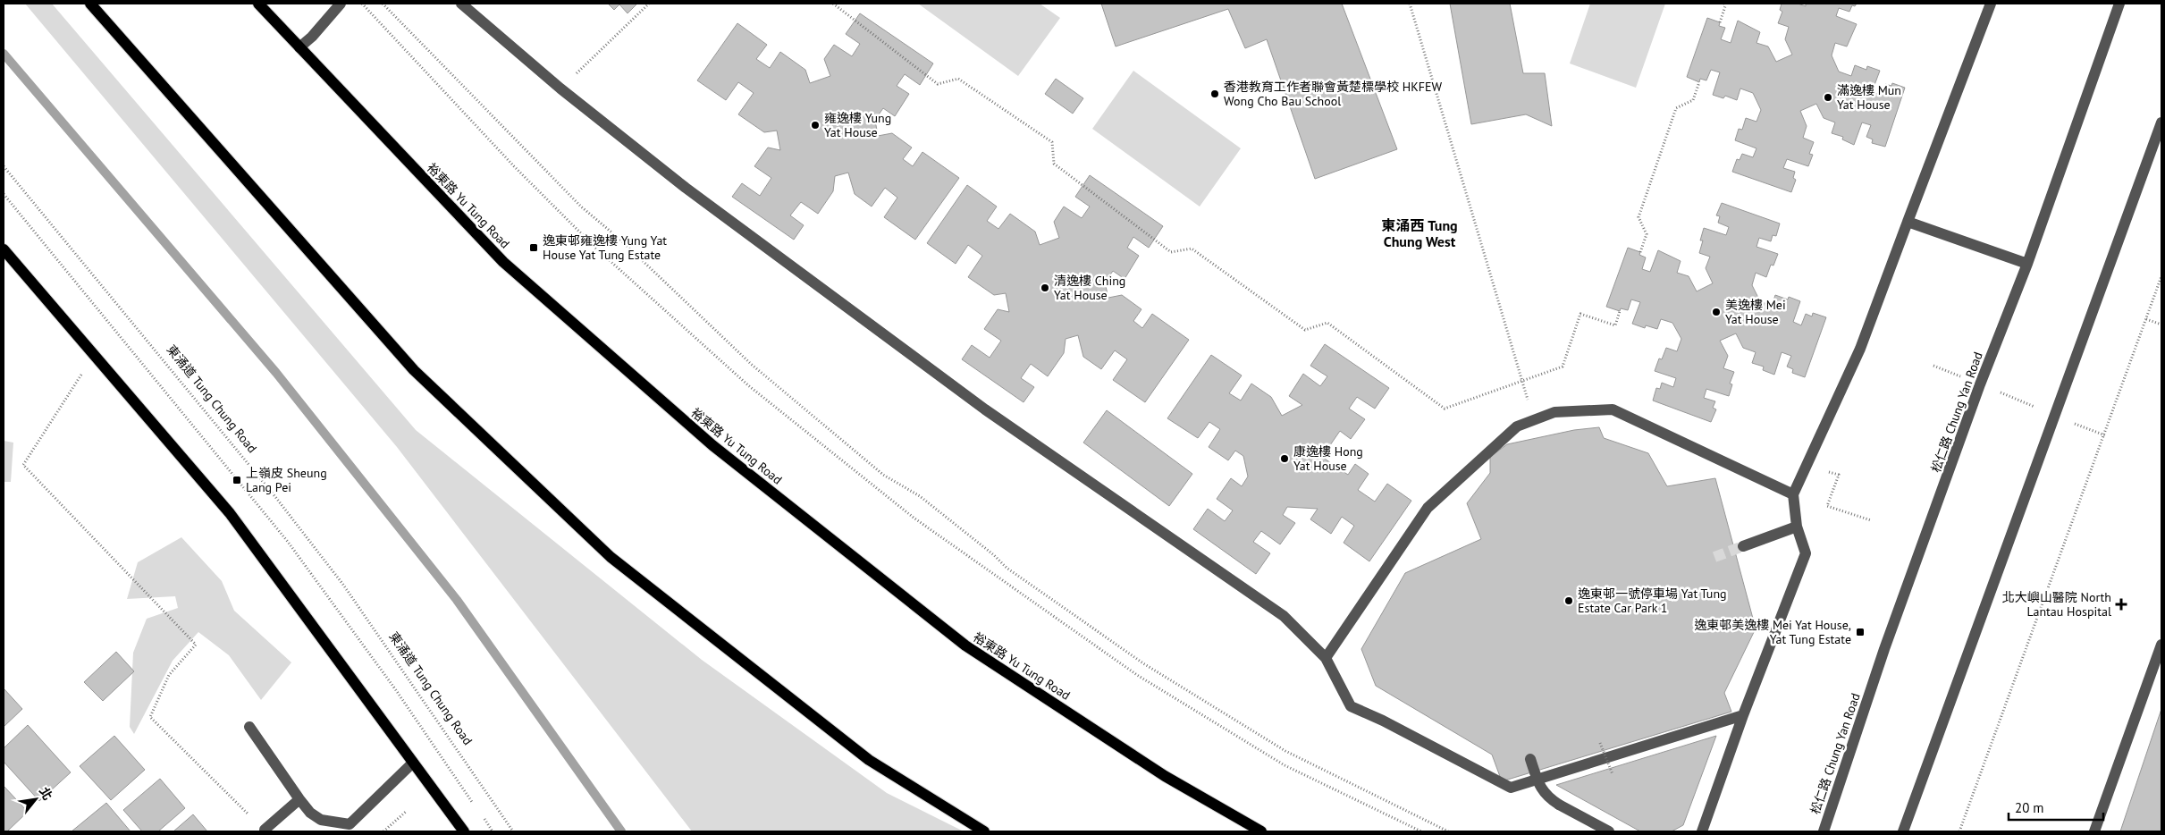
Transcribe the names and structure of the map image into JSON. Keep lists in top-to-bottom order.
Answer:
{
  "streets": {
    "main road": ["裕東路 Yu Tung Road"],
    "street": ["松仁路 Chung Yan Road"],
    "path": ["東涌道 Tung Chung Road"]
  },
  "districts": ["東涌西 Tung Chung West"],
  "places": {
    "other": [
      "香港教育工作者聯會黃楚標學校 HKFEW Wong Cho Bau School",
      "滿逸樓 Mun Yat House",
      "雍逸樓 Yung Yat House",
      "清逸樓 Ching Yat House",
      "美逸樓 Mei Yat House",
      "康逸樓 Hong Yat House",
      "逸東邨一號停車場 Yat Tung Estate Car Park 1"
    ],
    "transit": ["逸東邨雍逸樓 Yung Yat House Yat Tung Estate", "上嶺皮 Sheung Lang Pei", "逸東邨美逸樓 Mei Yat House, Yat Tung Estate"],
    "health": ["北大嶼山醫院 North Lantau Hospital"]
  },
  "scale_bar": "20 m",
  "north": "top right"
}
